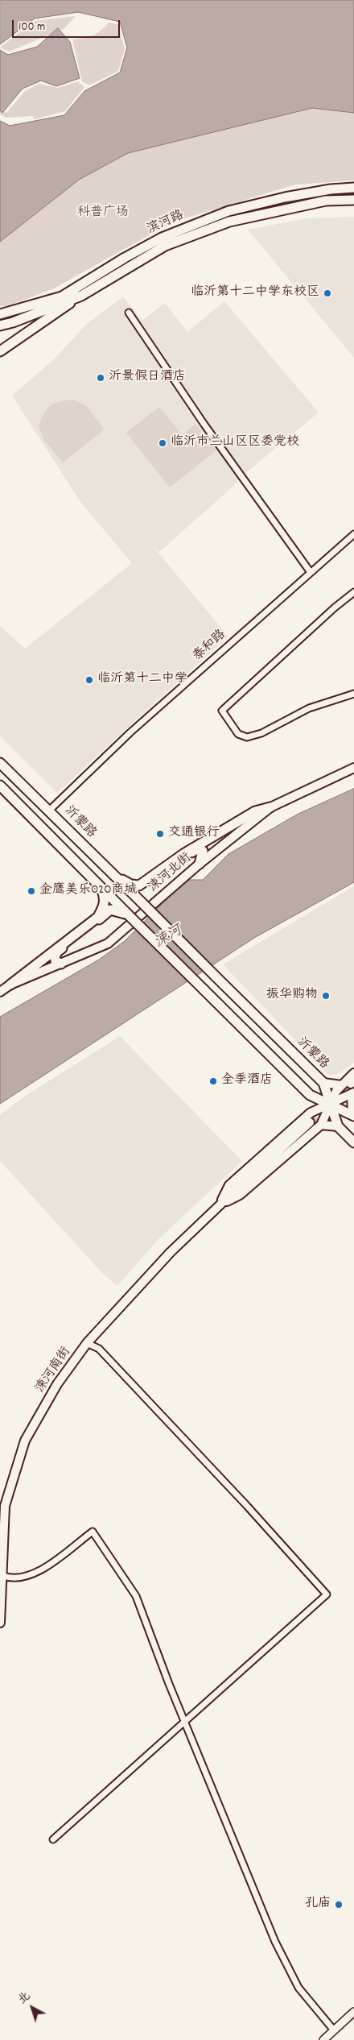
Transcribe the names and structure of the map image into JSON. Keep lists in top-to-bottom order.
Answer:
{
  "streets": {
    "main road": [
      "滨河路",
      "沂蒙路",
      "涑河北街",
      "涑河南街"
    ],
    "street": ["泰和路"]
  },
  "crossings": [
    ["泰和路", "沂蒙路"]
  ],
  "water": ["涑河"],
  "parks": ["科普广场"],
  "places": [
    "临沂第十二中学东校区",
    "沂景假日酒店",
    "临沂市兰山区区委党校",
    "临沂第十二中学",
    "交通银行",
    "金鹰美乐O2O商城",
    "振华购物",
    "全季酒店",
    "孔庙"
  ],
  "scale_bar": "100 m",
  "north": "top left"
}
